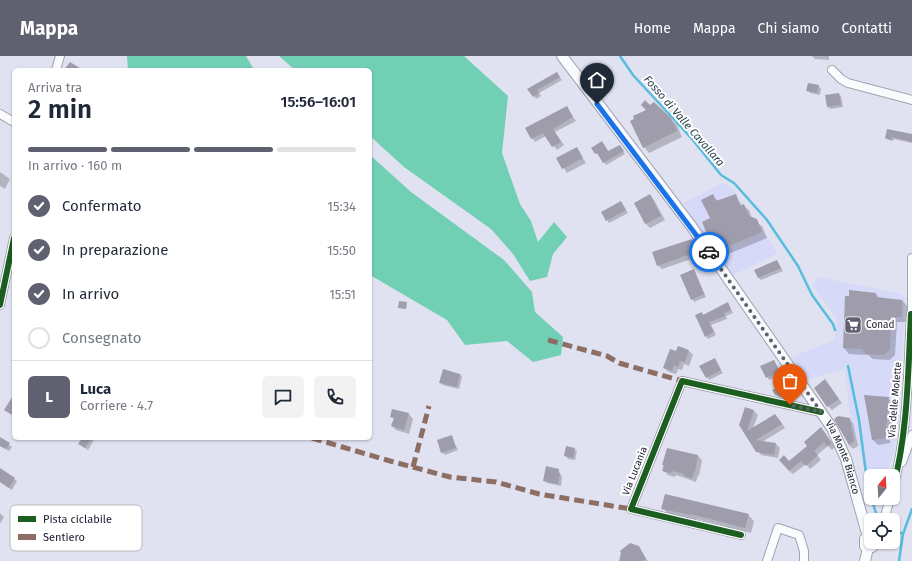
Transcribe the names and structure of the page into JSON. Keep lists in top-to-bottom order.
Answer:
{
  "streets": {
    "main road": ["Via Monte Bianco"],
    "street": ["Via delle Molette", "Via Lucania"]
  },
  "crossings": [
    ["Via Monte Bianco", "Via Lucania"]
  ],
  "water": ["Fosso di Valle Cavallara"],
  "places": {
    "supermarket": ["Conad"]
  },
  "legend": ["Pista ciclabile", "Sentiero"],
  "north": "top",
  "page": {
    "header": "Mappa",
    "nav": [
      "Home",
      "Mappa",
      "Chi siamo",
      "Contatti"
    ],
    "heading": ["2 min", "Arriva tra", "15:56–16:01"],
    "panel": ["Luca", "Corriere · 4.7"],
    "bar": "In arrivo · 160 m",
    "list": [
      ["Confermato", "15:34"],
      ["In preparazione", "15:50"],
      ["In arrivo", "15:51"],
      "Consegnato"
    ],
    "round": "L"
  }
}
